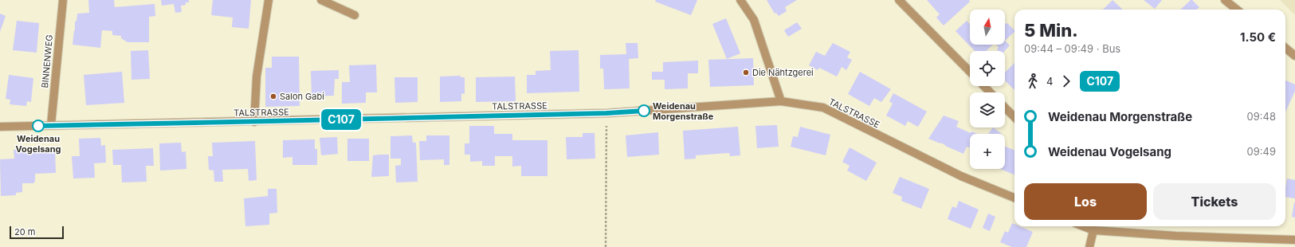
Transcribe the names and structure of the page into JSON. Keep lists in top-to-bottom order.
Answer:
{
  "streets": {
    "street": ["BINNENWEG", "TALSTRASSE"]
  },
  "crossings": [
    ["BINNENWEG", "TALSTRASSE"]
  ],
  "places": [
    "Die Nähtzgerei",
    "Salon Gabi",
    "Weidenau Morgenstraße",
    "Weidenau Vogelsang"
  ],
  "lines": ["bus line C107"],
  "scale_bar": "20 m",
  "north": "top",
  "page": {
    "on_map": "C107",
    "map_buttons": "+",
    "heading": ["5 Min.", "09:44 – 09:49 · Bus", "1.50 €"],
    "legs": ["4", "C107"],
    "list": [
      {
        "name": "Weidenau Morgenstraße",
        "value": "09:48"
      },
      {
        "name": "Weidenau Vogelsang",
        "value": "09:49"
      }
    ],
    "buttons": ["Los", "Tickets"],
    "scale": "20 m"
  }
}
